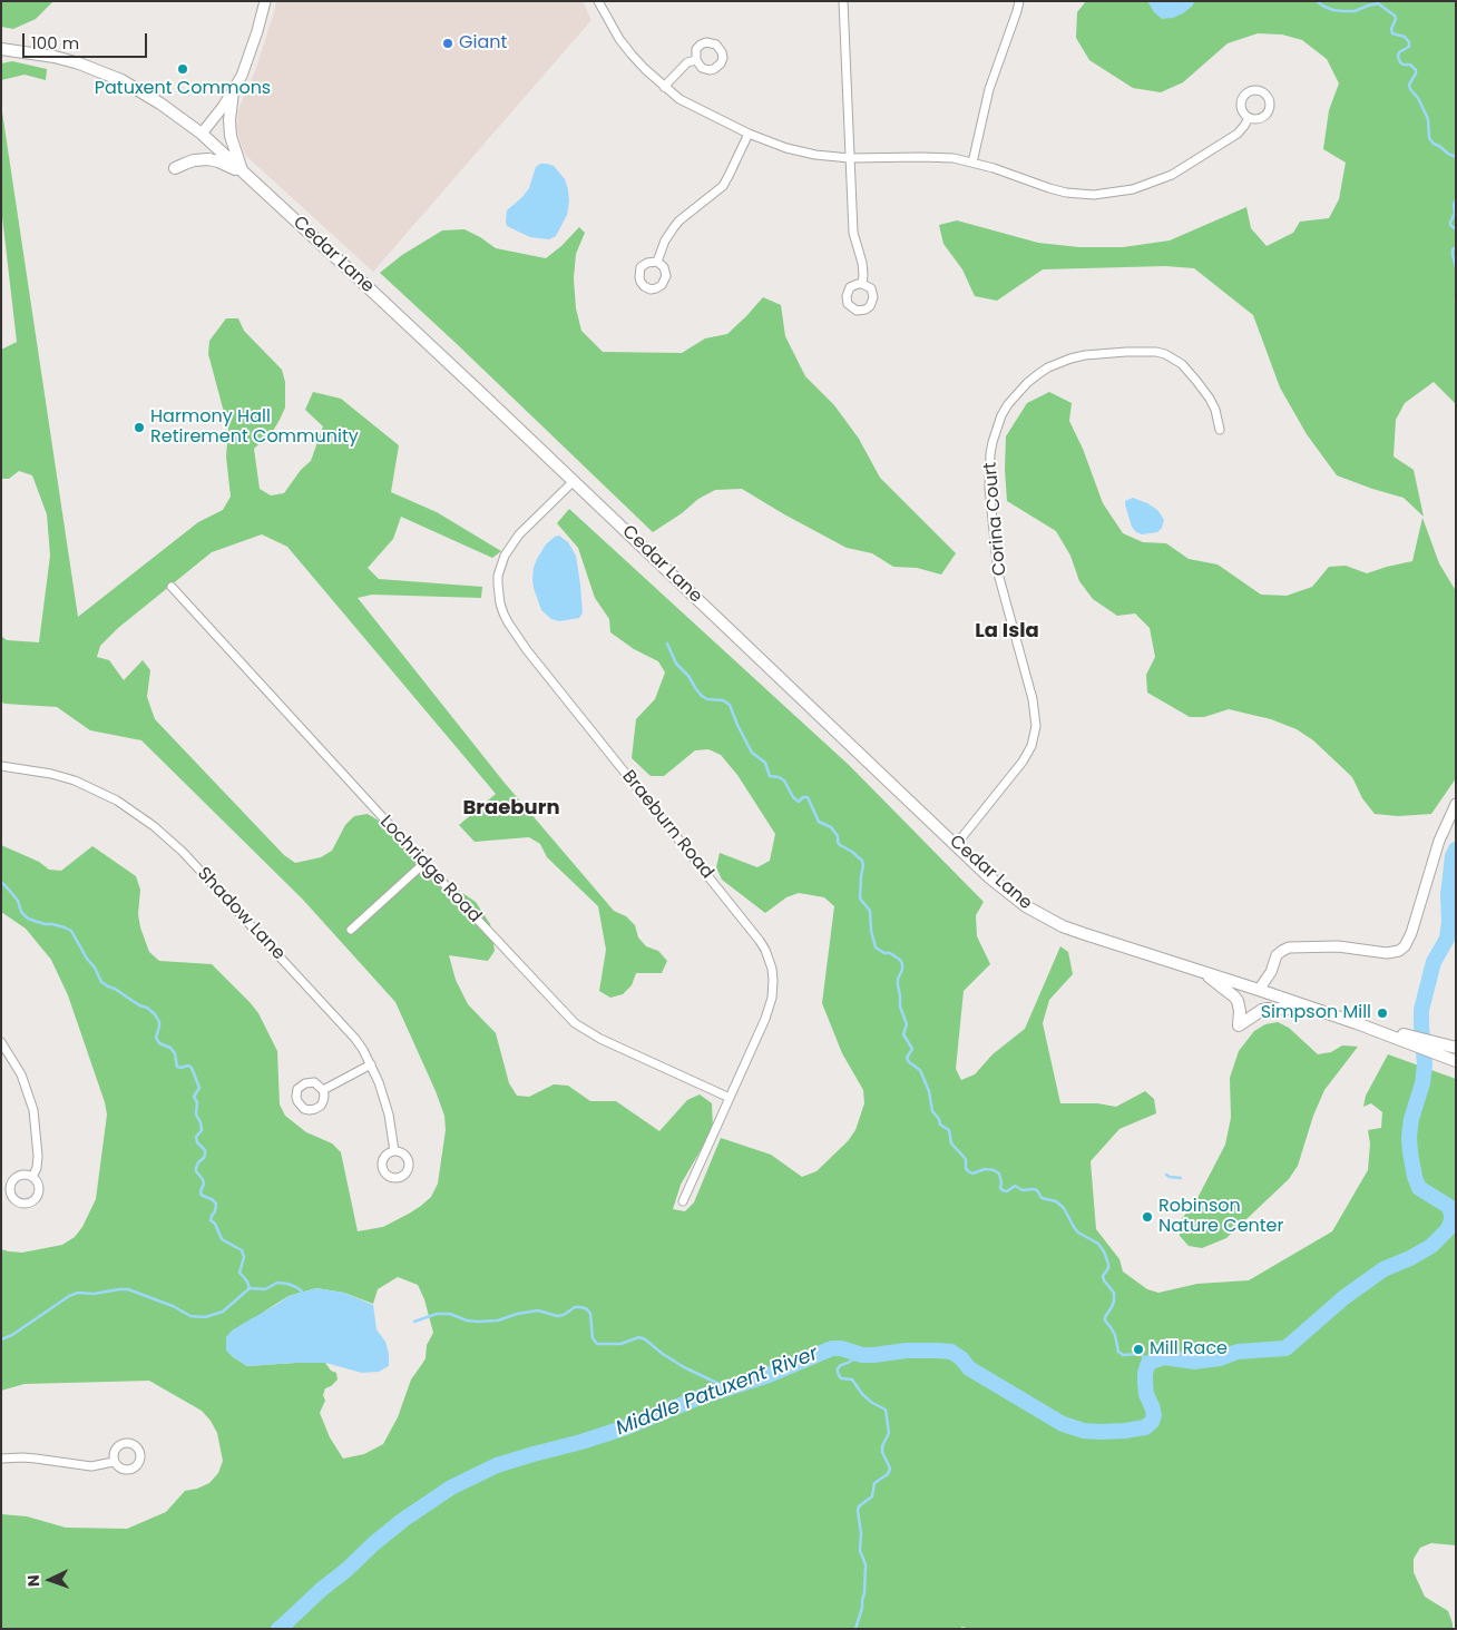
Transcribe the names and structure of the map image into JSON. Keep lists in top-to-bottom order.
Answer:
{
  "streets": {
    "main road": ["Cedar Lane"],
    "street": [
      "Corina Court",
      "Braeburn Road",
      "Lochridge Road",
      "Shadow Lane"
    ]
  },
  "crossings": [
    ["Cedar Lane", "Corina Court"],
    ["Cedar Lane", "Braeburn Road"],
    ["Braeburn Road", "Lochridge Road"]
  ],
  "districts": ["La Isla", "Braeburn"],
  "water": ["Middle Patuxent River"],
  "places": [
    "Giant",
    "Patuxent Commons",
    "Harmony Hall Retirement Community",
    "Simpson Mill",
    "Robinson Nature Center",
    "Mill Race"
  ],
  "scale_bar": "100 m",
  "north": "left"
}
